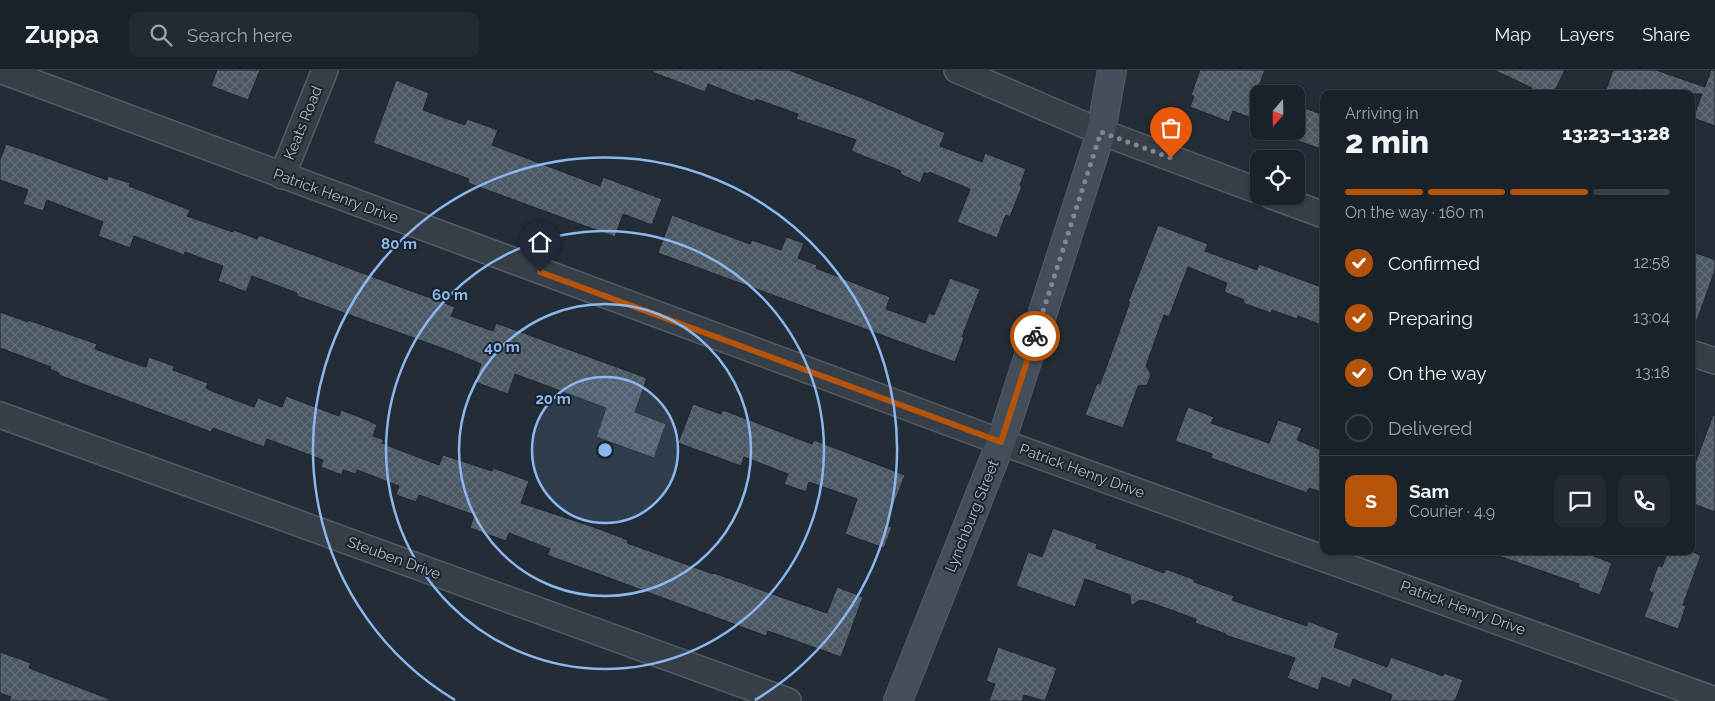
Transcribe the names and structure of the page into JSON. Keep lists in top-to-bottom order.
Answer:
{
  "streets": {
    "street": [
      "Keats Road",
      "Patrick Henry Drive",
      "Lynchburg Street",
      "Steuben Drive"
    ]
  },
  "crossings": [
    ["Keats Road", "Patrick Henry Drive"],
    ["Patrick Henry Drive", "Lynchburg Street"]
  ],
  "north": "bottom",
  "page": {
    "header": "Zuppa",
    "search": "Search here",
    "nav": ["Map", "Layers", "Share"],
    "heading": ["2 min", "Arriving in", "13:23–13:28"],
    "panel": ["Sam", "Courier · 4.9"],
    "bar": "On the way · 160 m",
    "list": [
      ["Confirmed", "12:58"],
      ["Preparing", "13:04"],
      ["On the way", "13:18"],
      "Delivered"
    ],
    "round": "S"
  },
  "rings": [
    "80 m",
    "60 m",
    "40 m",
    "20 m"
  ]
}
